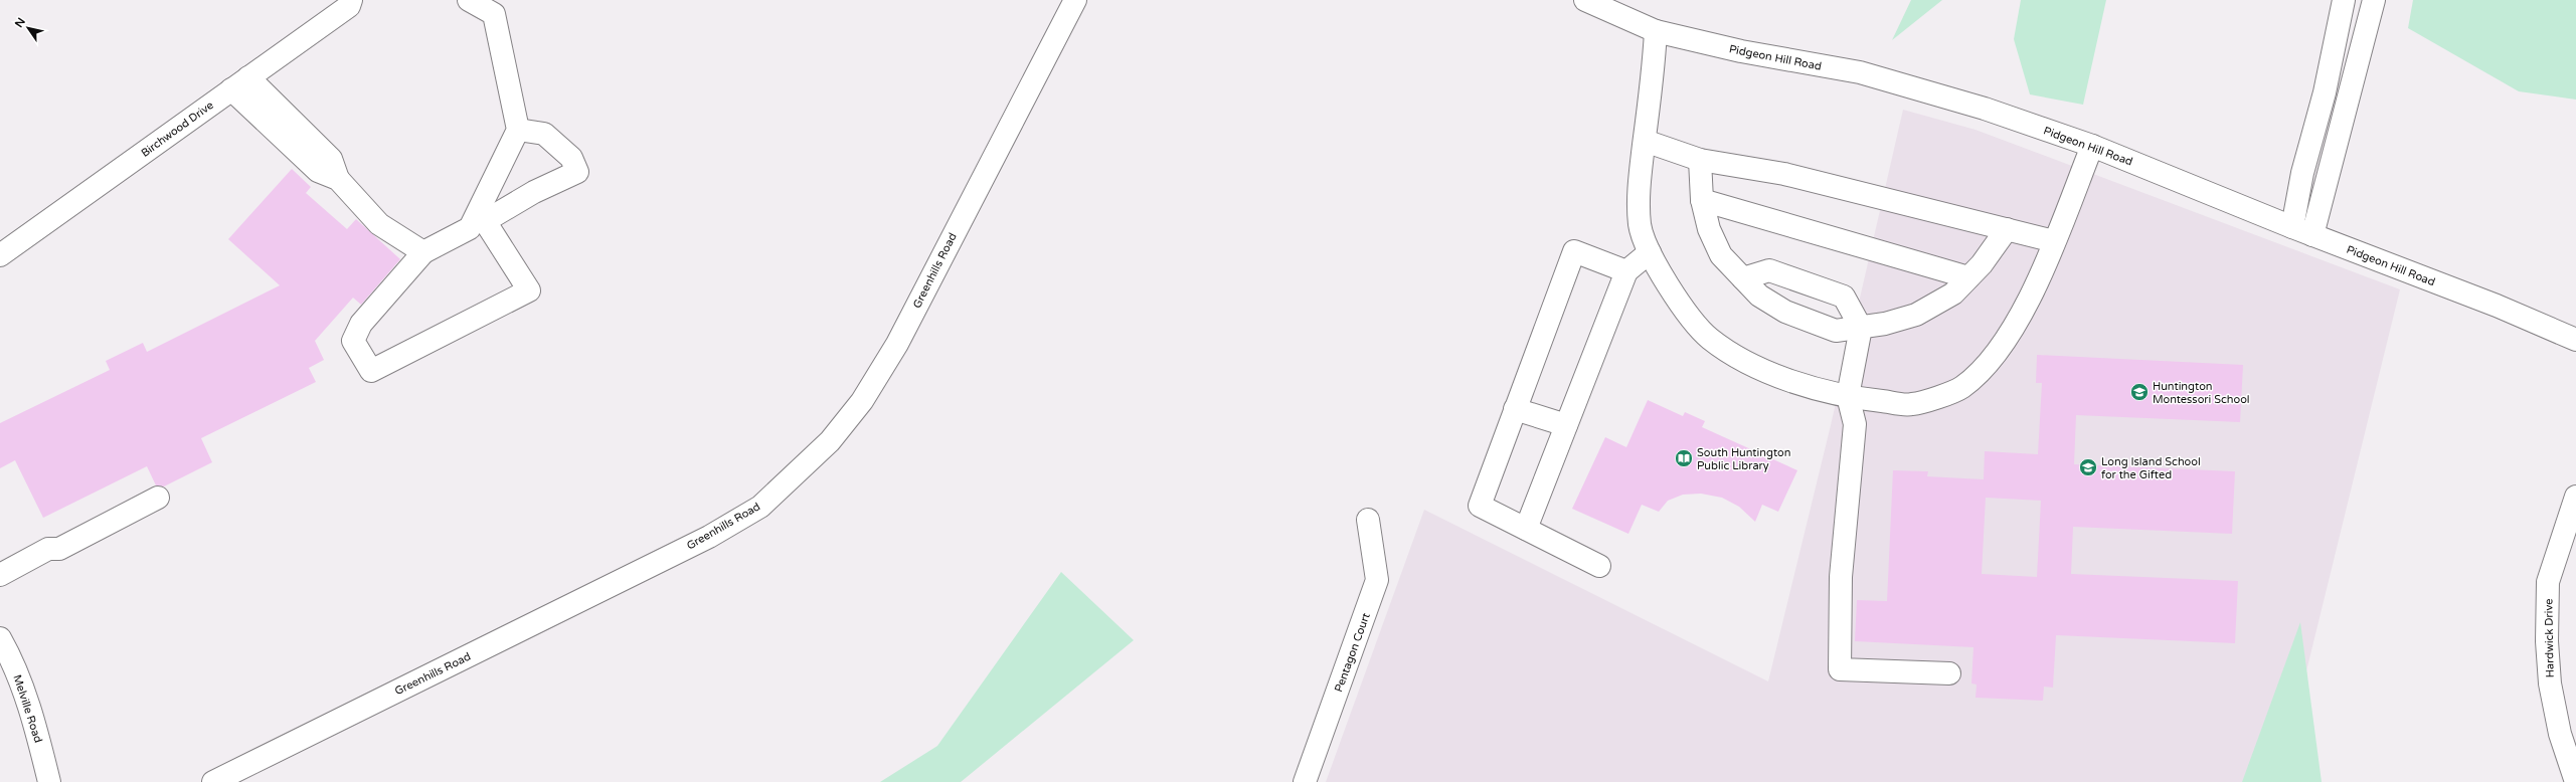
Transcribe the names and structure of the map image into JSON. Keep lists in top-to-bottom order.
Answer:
{
  "streets": {
    "street": [
      "Pidgeon Hill Road",
      "Birchwood Drive",
      "Greenhills Road",
      "Hardwick Drive",
      "Pentagon Court",
      "Melville Road"
    ]
  },
  "places": {
    "school or university": ["Huntington Montessori School", "Long Island School for the Gifted"],
    "library": ["South Huntington Public Library"]
  },
  "north": "top left"
}
